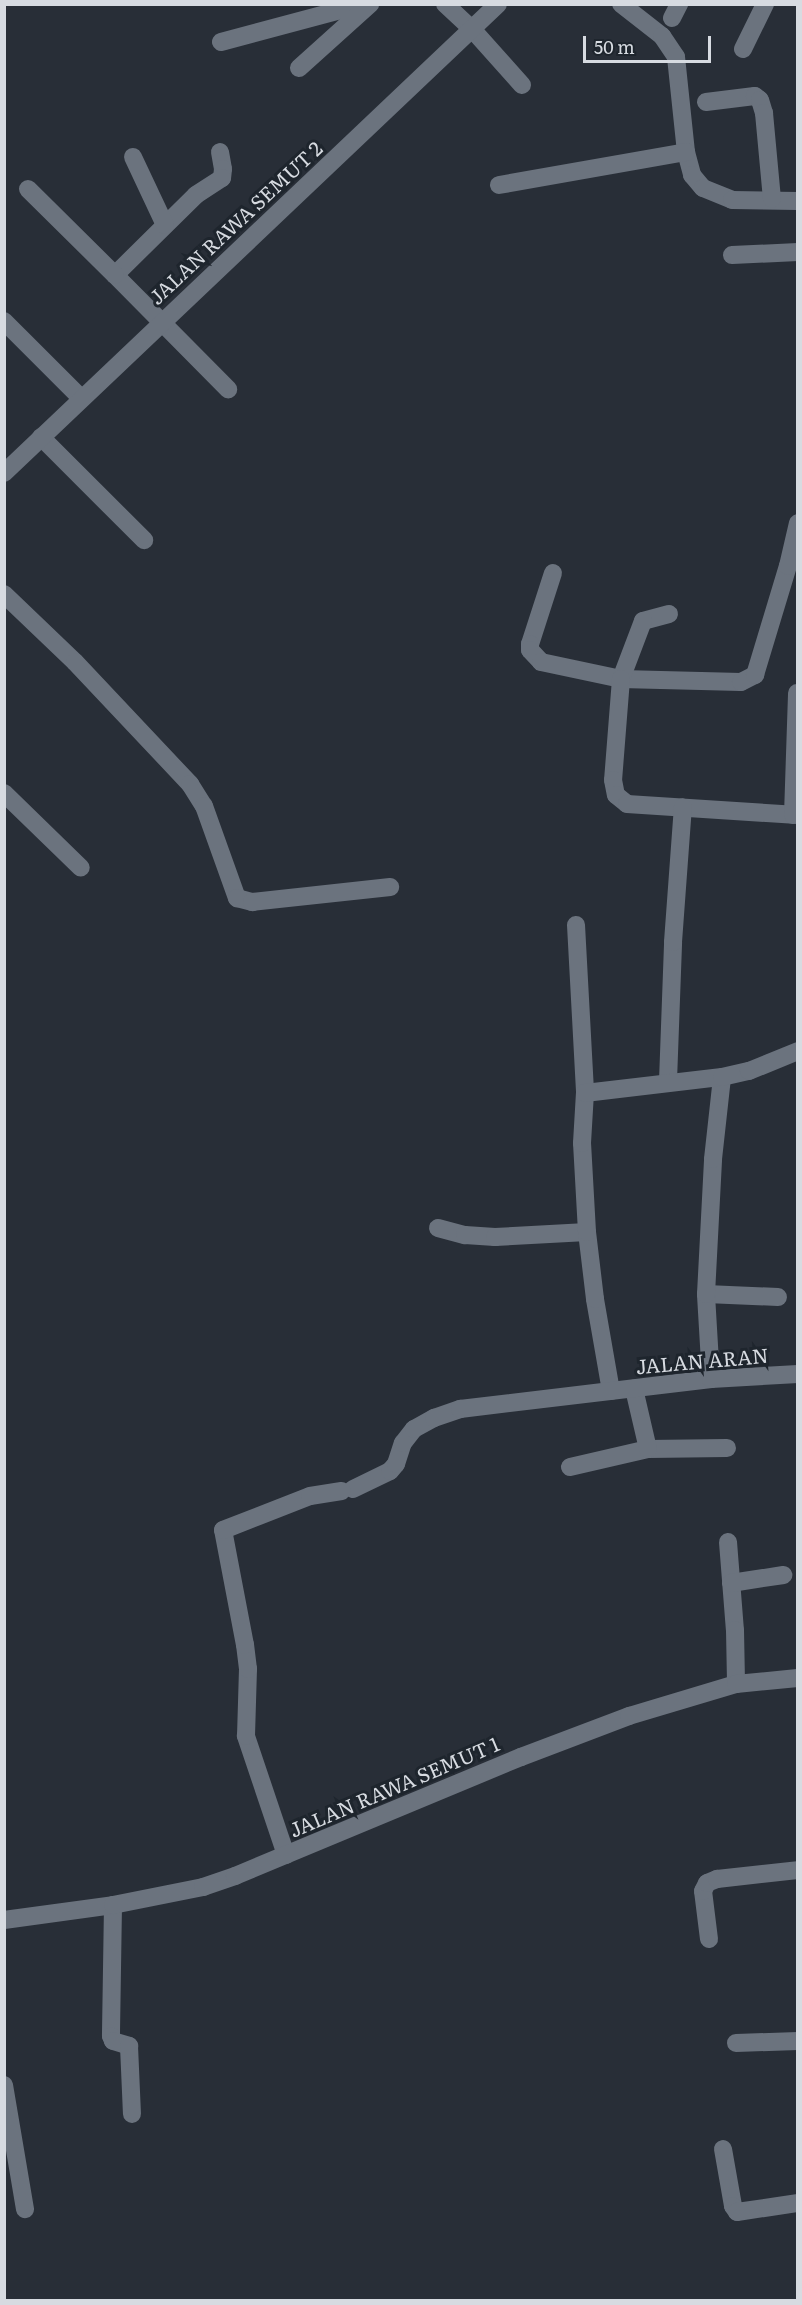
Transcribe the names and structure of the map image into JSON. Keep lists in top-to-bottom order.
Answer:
{
  "streets": {
    "street": ["JALAN RAWA SEMUT 2", "JALAN ARAN", "JALAN RAWA SEMUT 1"]
  },
  "crossings": [
    ["JALAN ARAN", "JALAN RAWA SEMUT 1"]
  ],
  "scale_bar": "50 m"
}
